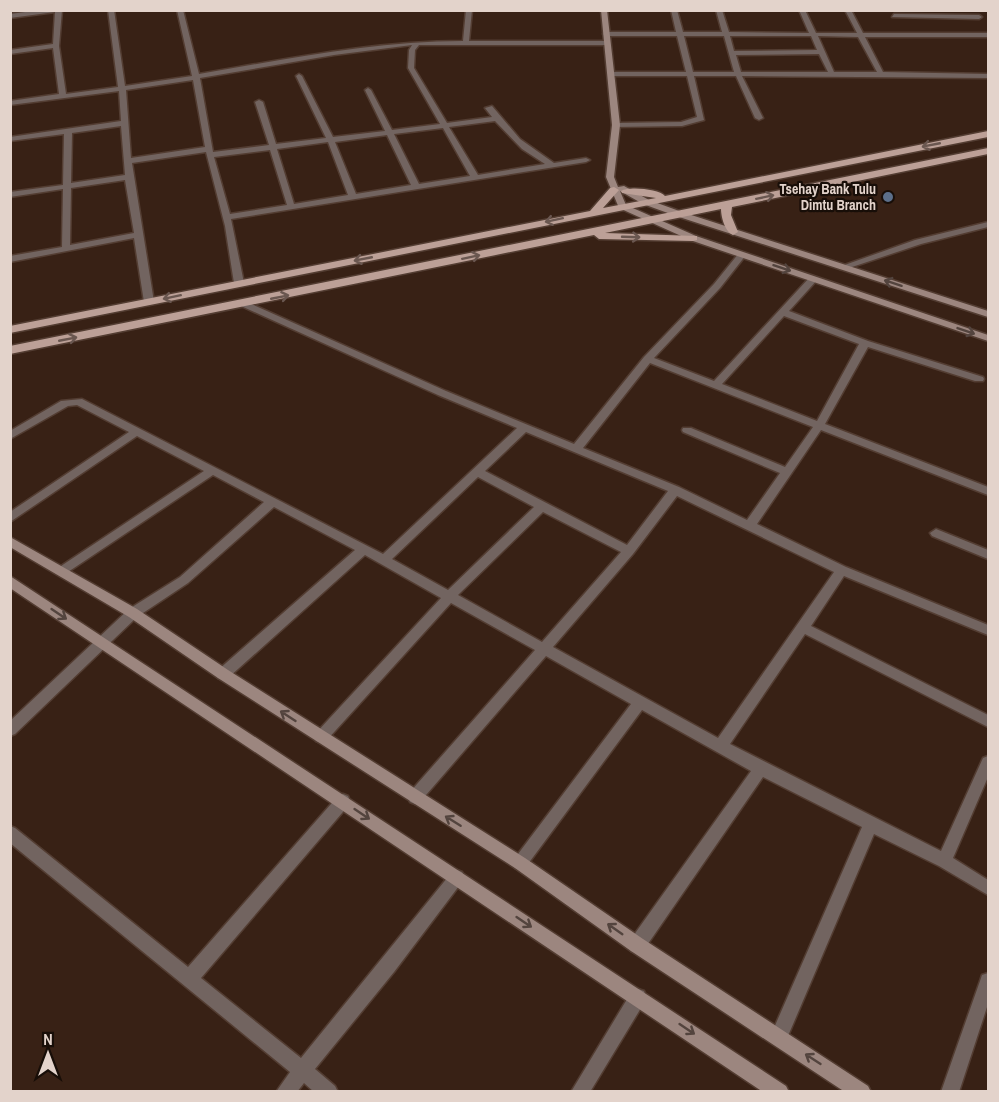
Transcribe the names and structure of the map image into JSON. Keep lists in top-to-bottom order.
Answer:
{
  "places": ["Tsehay Bank Tulu Dimtu Branch"],
  "north": "top"
}
